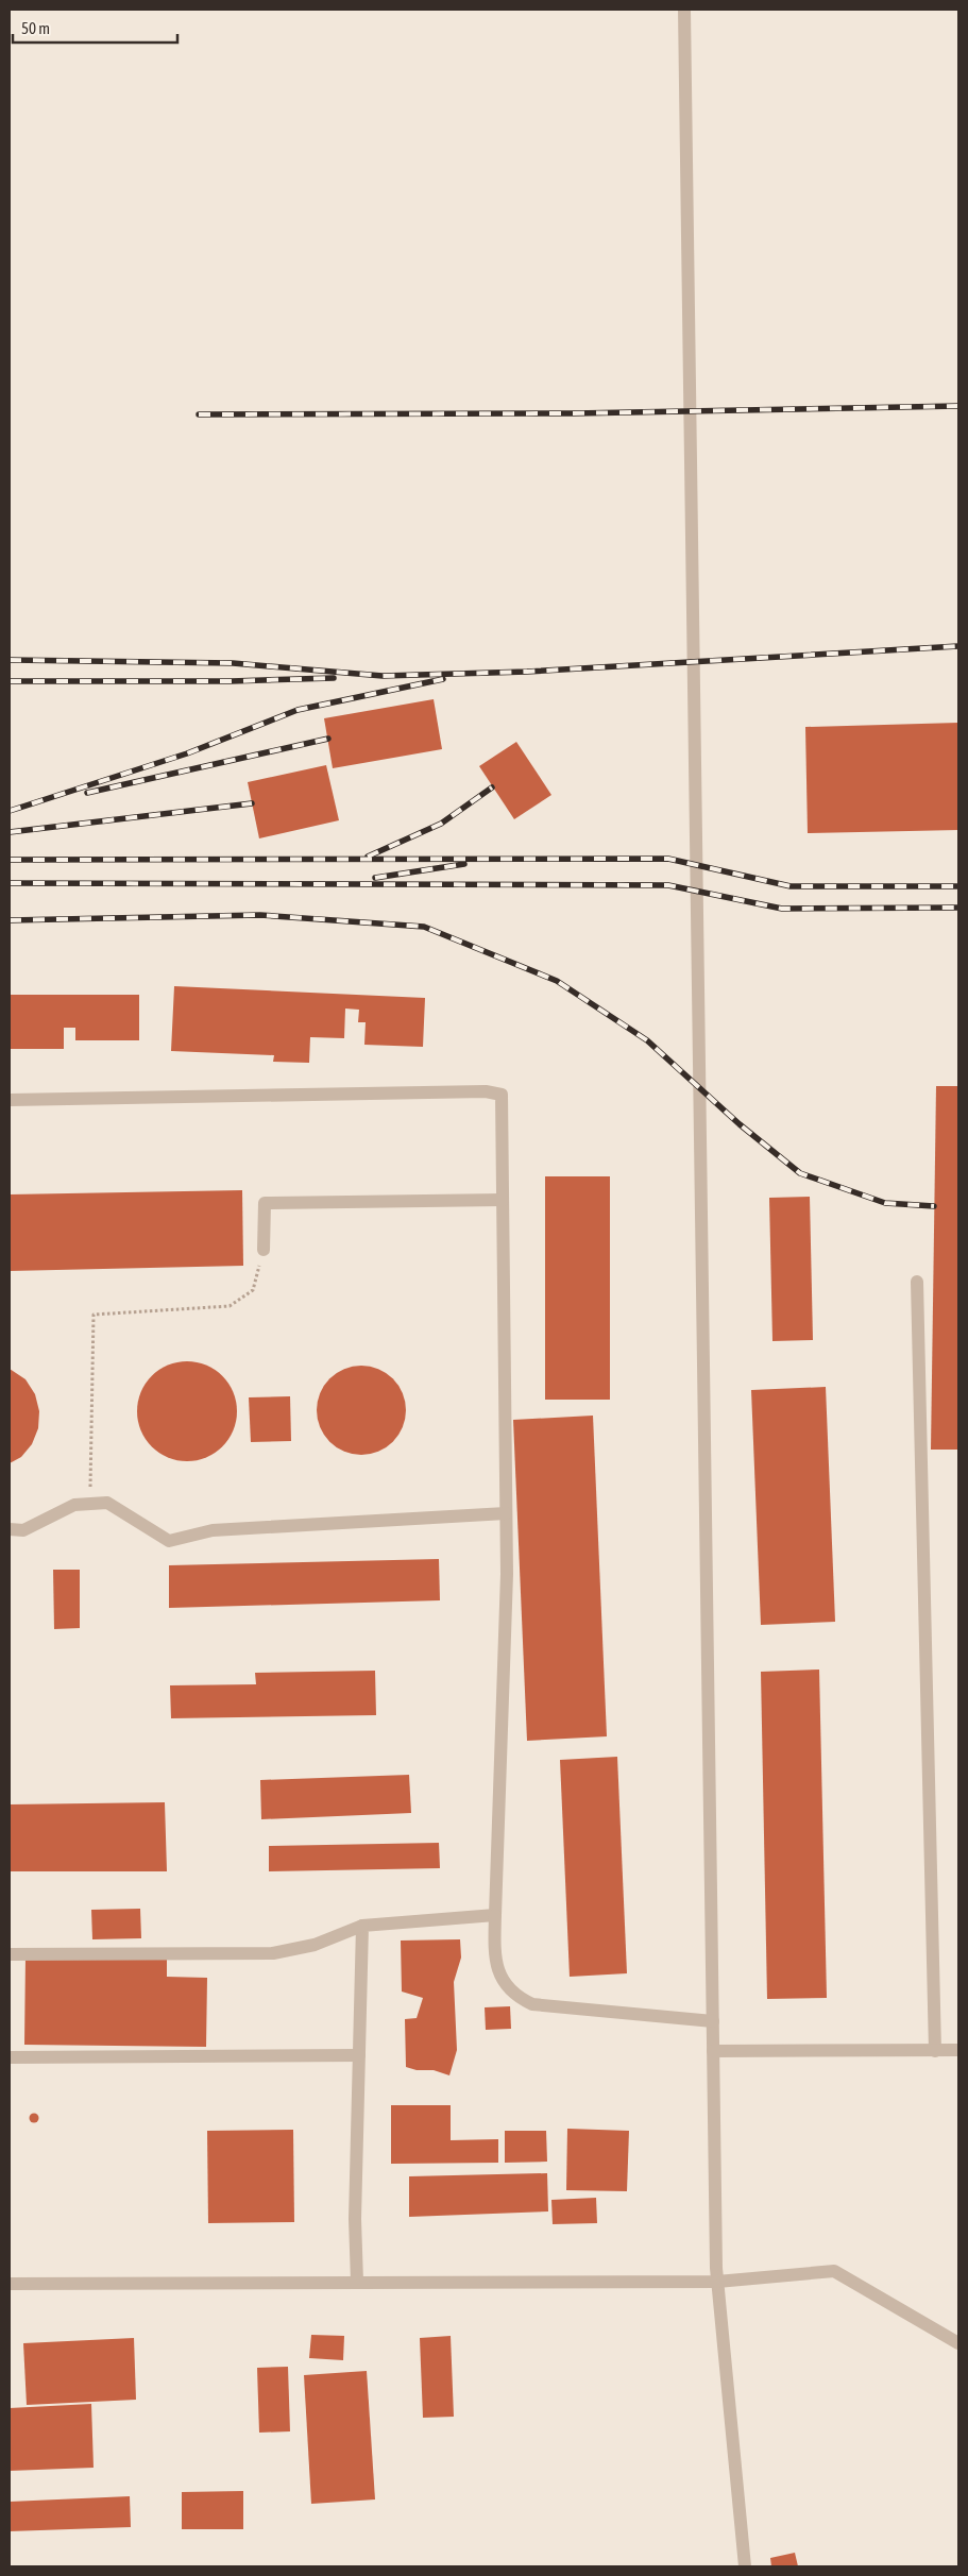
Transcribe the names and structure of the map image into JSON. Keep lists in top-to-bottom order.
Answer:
{
  "scale_bar": "50 m"
}
